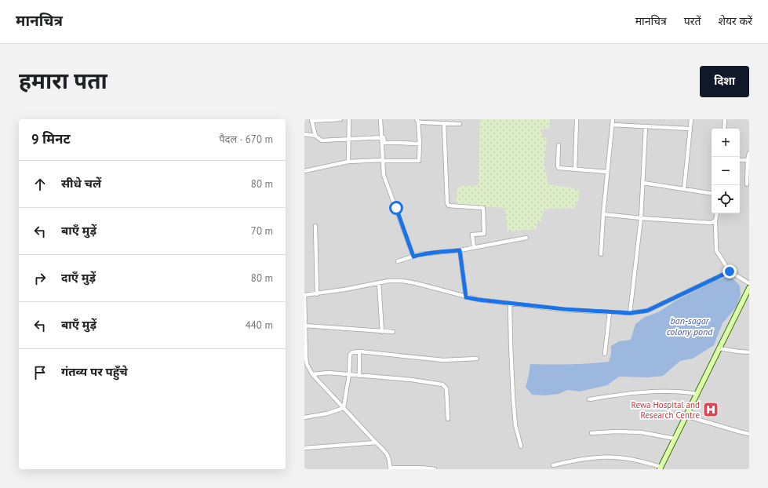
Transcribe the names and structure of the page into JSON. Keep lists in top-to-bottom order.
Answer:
{
  "water": ["ban-sagar colony pond"],
  "places": {
    "hospital": ["Rewa Hospital and Research Centre"]
  },
  "page": {
    "header": "मानचित्र",
    "nav": ["मानचित्र", "परतें", "शेयर करें"],
    "title": "हमारा पता",
    "buttons": "दिशा",
    "heading": ["9 मिनट", "पैदल · 670 m"],
    "map_buttons": ["+", "−"],
    "list": [
      ["सीधे चलें", "80 m"],
      ["बाएँ मुड़ें", "70 m"],
      ["दाएँ मुड़ें", "80 m"],
      ["बाएँ मुड़ें", "440 m"],
      "गंतव्य पर पहुँचे"
    ]
  }
}
